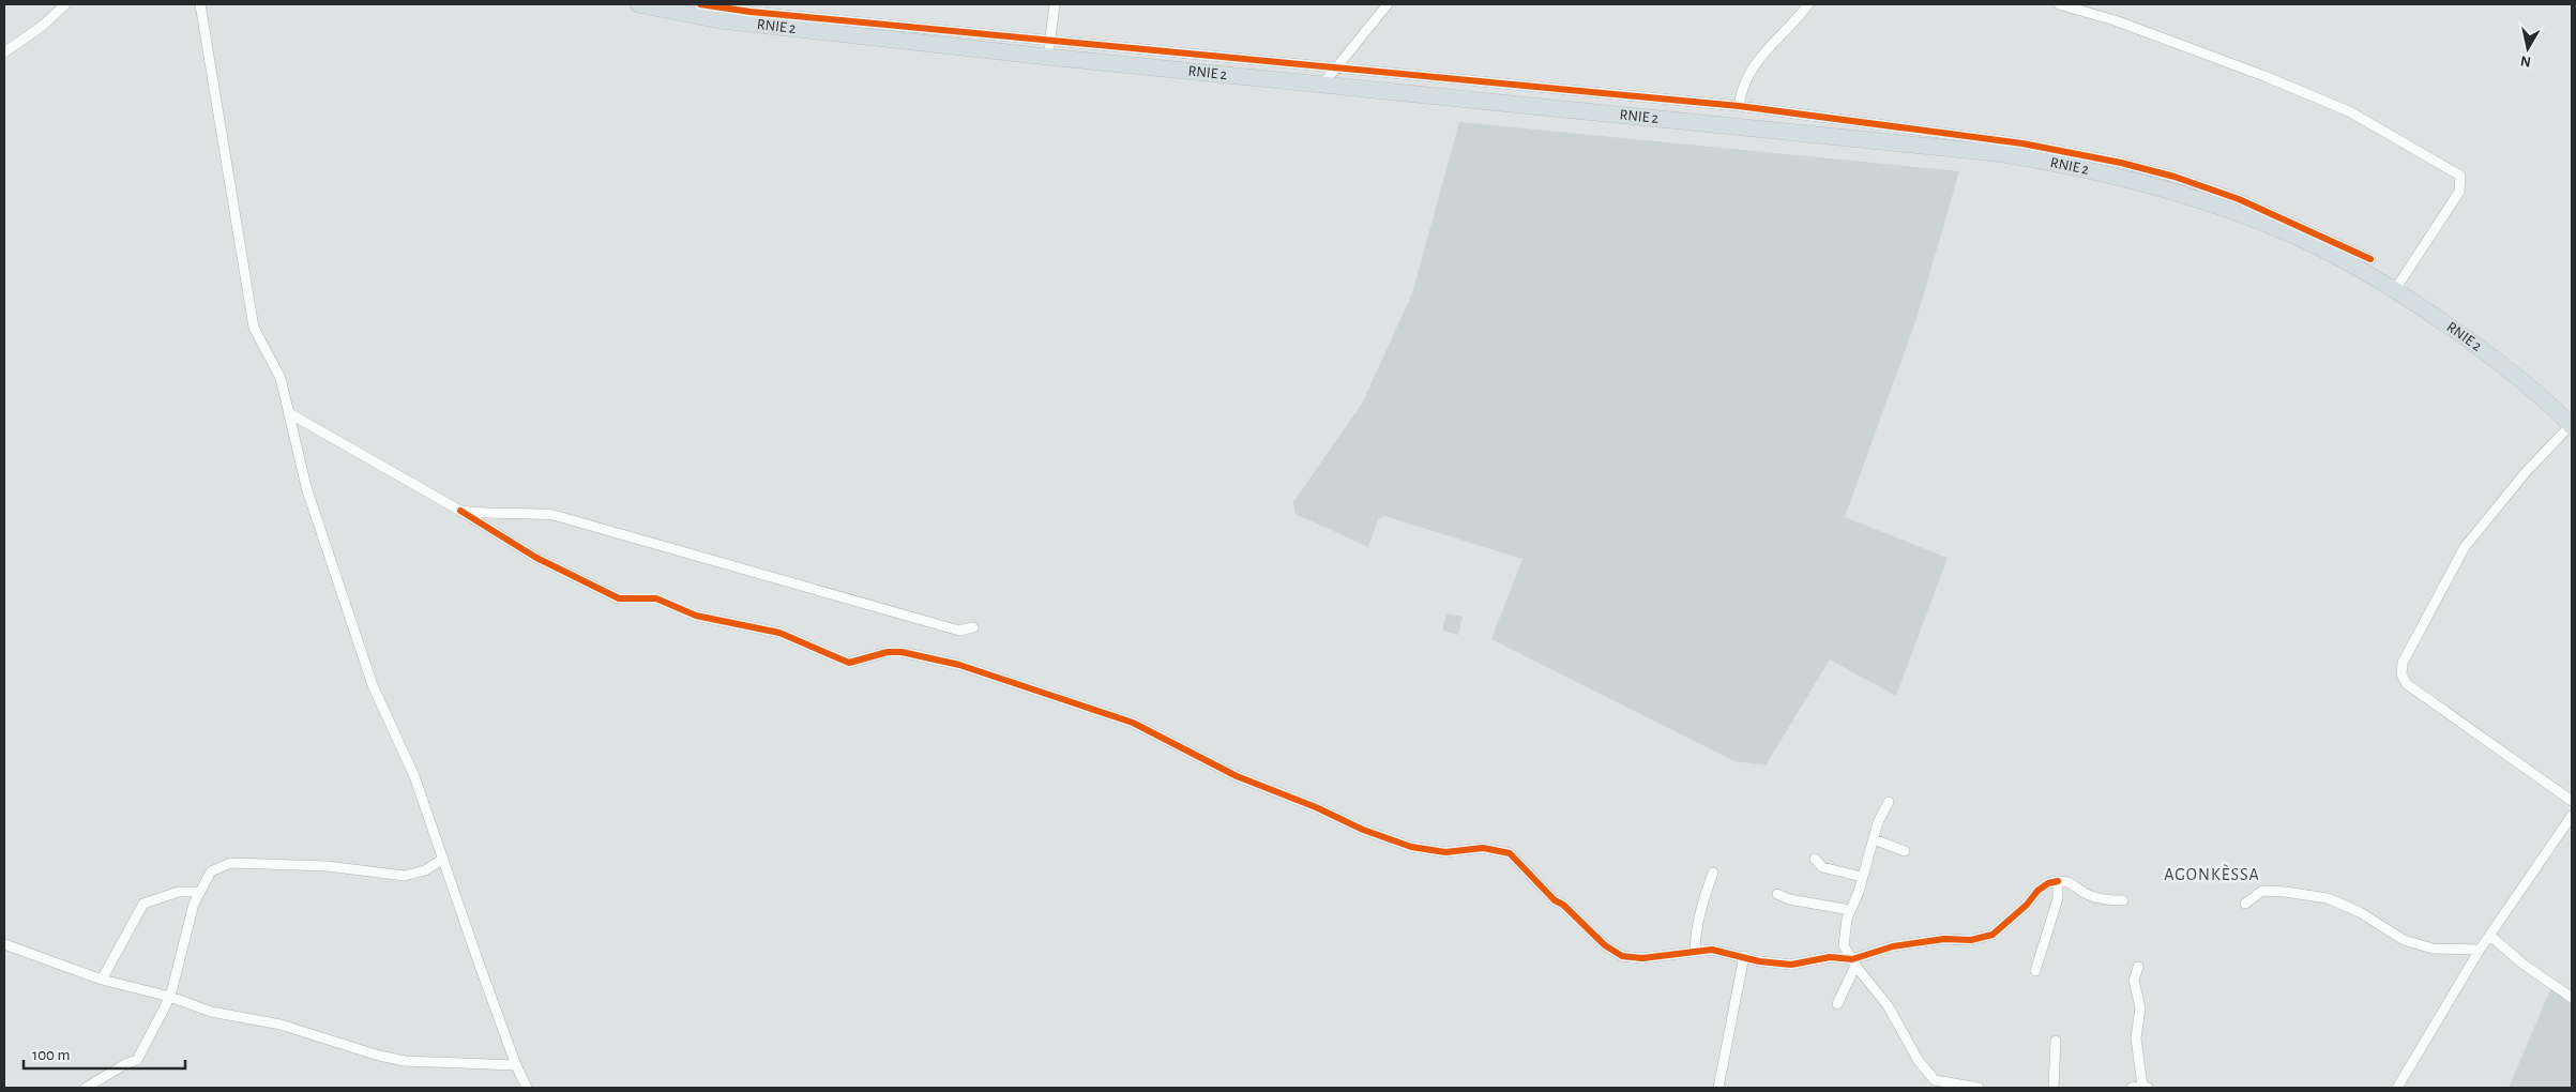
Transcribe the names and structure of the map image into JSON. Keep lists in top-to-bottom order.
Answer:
{
  "streets": {
    "highway": ["RNIE 2"]
  },
  "districts": ["AGONKÈSSA"],
  "scale_bar": "100 m",
  "north": "bottom"
}
